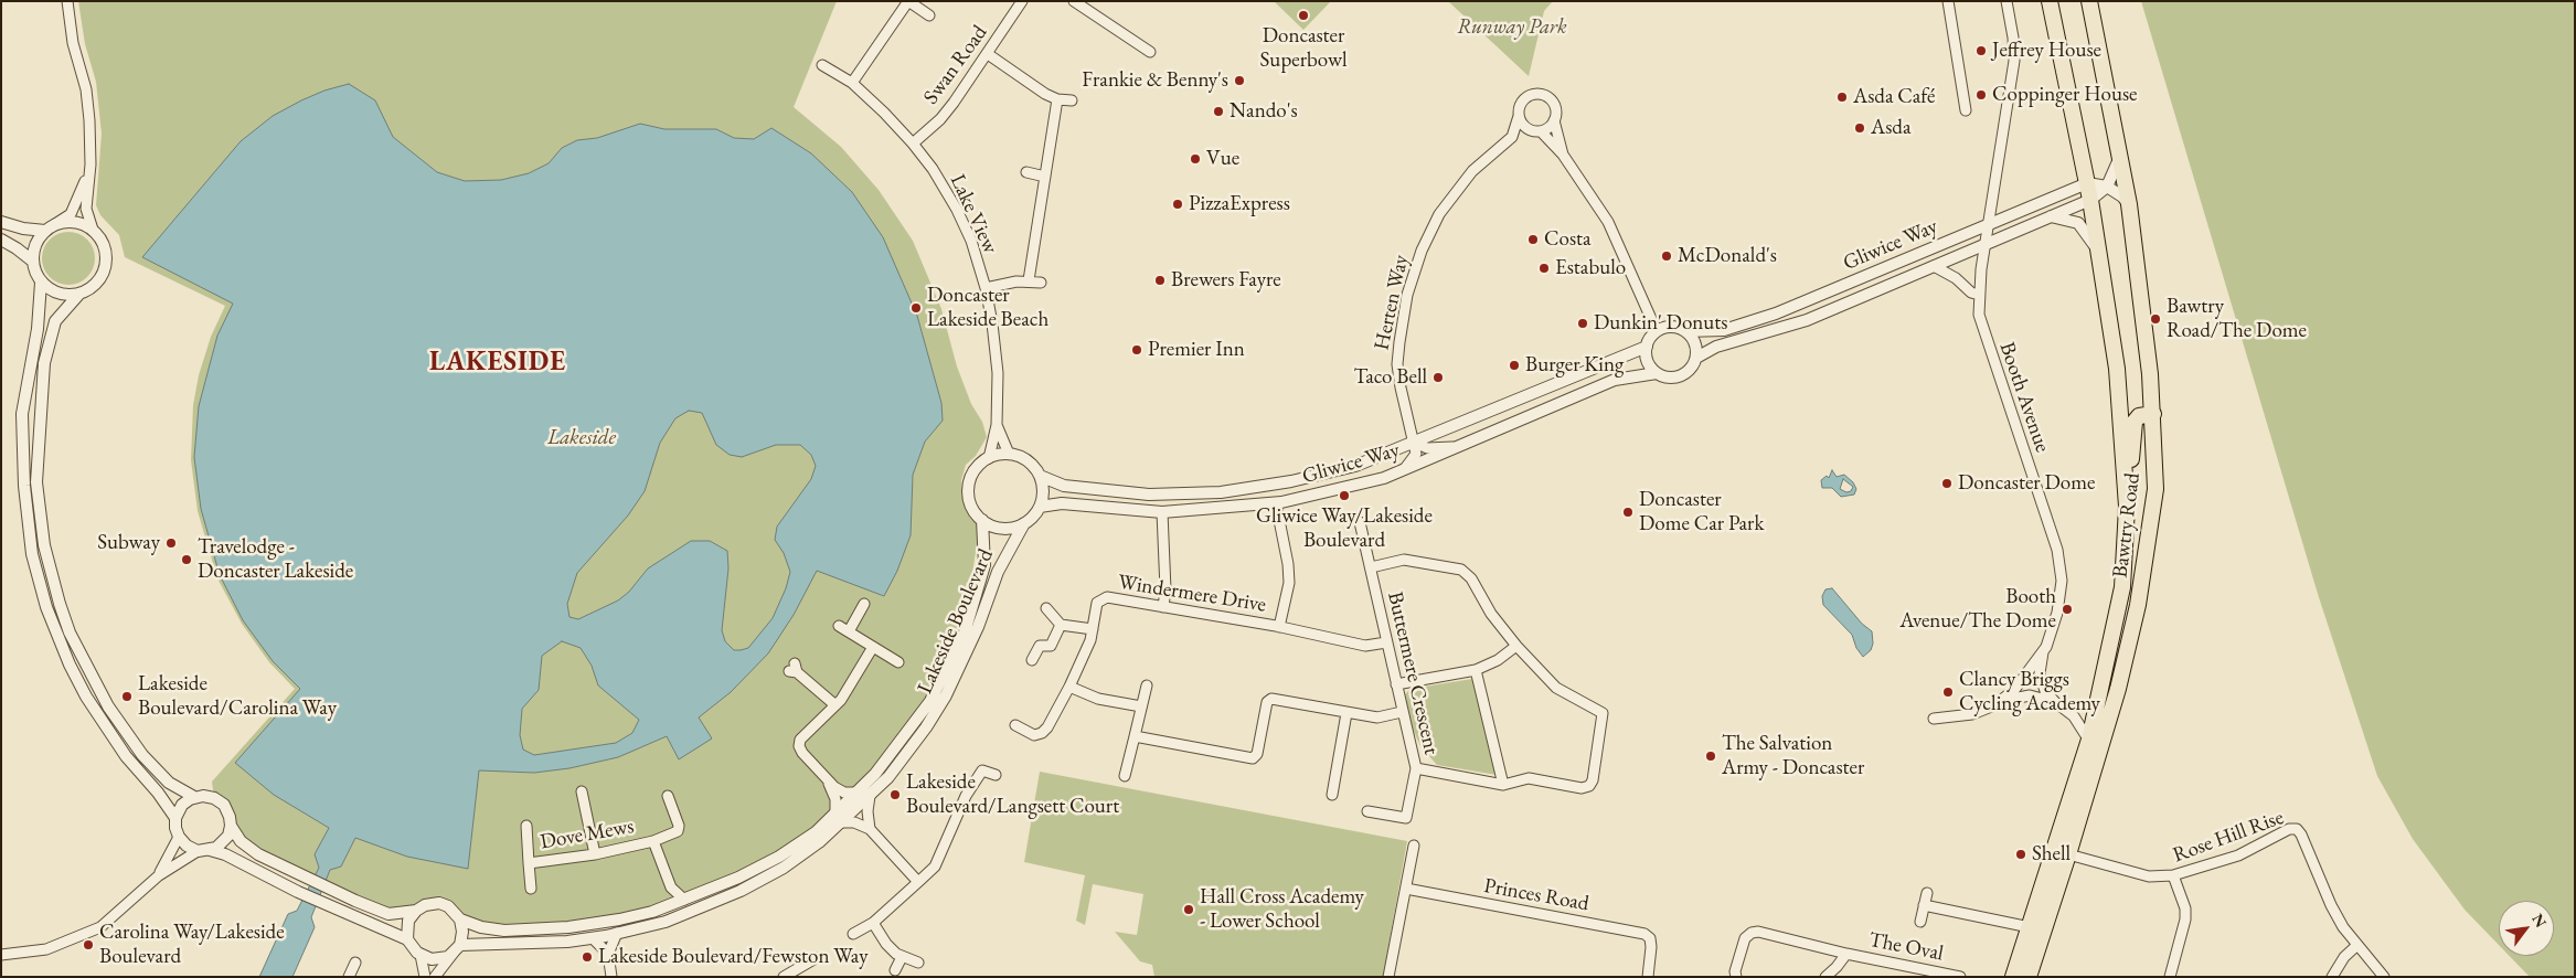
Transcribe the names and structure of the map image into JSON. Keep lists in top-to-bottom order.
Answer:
{
  "streets": {
    "highway": ["Bawtry Road"],
    "street": [
      "Swan Road",
      "Lake View",
      "Gliwice Way",
      "Herten Way",
      "Booth Avenue",
      "Windermere Drive",
      "Lakeside Boulevard",
      "Buttermere Crescent",
      "Dove Mews",
      "Rose Hill Rise",
      "Princes Road",
      "The Oval"
    ]
  },
  "crossings": [
    ["Swan Road", "Lake View"],
    ["Lake View", "Gliwice Way"],
    ["Lake View", "Lakeside Boulevard"],
    ["Gliwice Way", "Herten Way"],
    ["Gliwice Way", "Booth Avenue"],
    ["Gliwice Way", "Bawtry Road"],
    ["Gliwice Way", "Lakeside Boulevard"],
    ["Bawtry Road", "Rose Hill Rise"],
    ["Windermere Drive", "Buttermere Crescent"],
    ["Lakeside Boulevard", "Dove Mews"]
  ],
  "districts": ["LAKESIDE"],
  "parks": ["Runway Park", "Lakeside"],
  "places": [
    "Doncaster Superbowl",
    "Jeffrey House",
    "Frankie & Benny's",
    "Coppinger House",
    "Asda Café",
    "Nando's",
    "Asda",
    "Vue",
    "PizzaExpress",
    "Costa",
    "McDonald's",
    "Estabulo",
    "Brewers Fayre",
    "Doncaster Lakeside Beach",
    "Bawtry Road/The Dome",
    "Dunkin' Donuts",
    "Premier Inn",
    "Burger King",
    "Taco Bell",
    "Doncaster Dome",
    "Gliwice Way/Lakeside Boulevard",
    "Doncaster Dome Car Park",
    "Subway",
    "Travelodge - Doncaster Lakeside",
    "Booth Avenue/The Dome",
    "Clancy Briggs Cycling Academy",
    "Lakeside Boulevard/Carolina Way",
    "The Salvation Army - Doncaster",
    "Lakeside Boulevard/Langsett Court",
    "Shell",
    "Hall Cross Academy - Lower School",
    "Carolina Way/Lakeside Boulevard",
    "Lakeside Boulevard/Fewston Way"
  ],
  "north": "top right"
}
